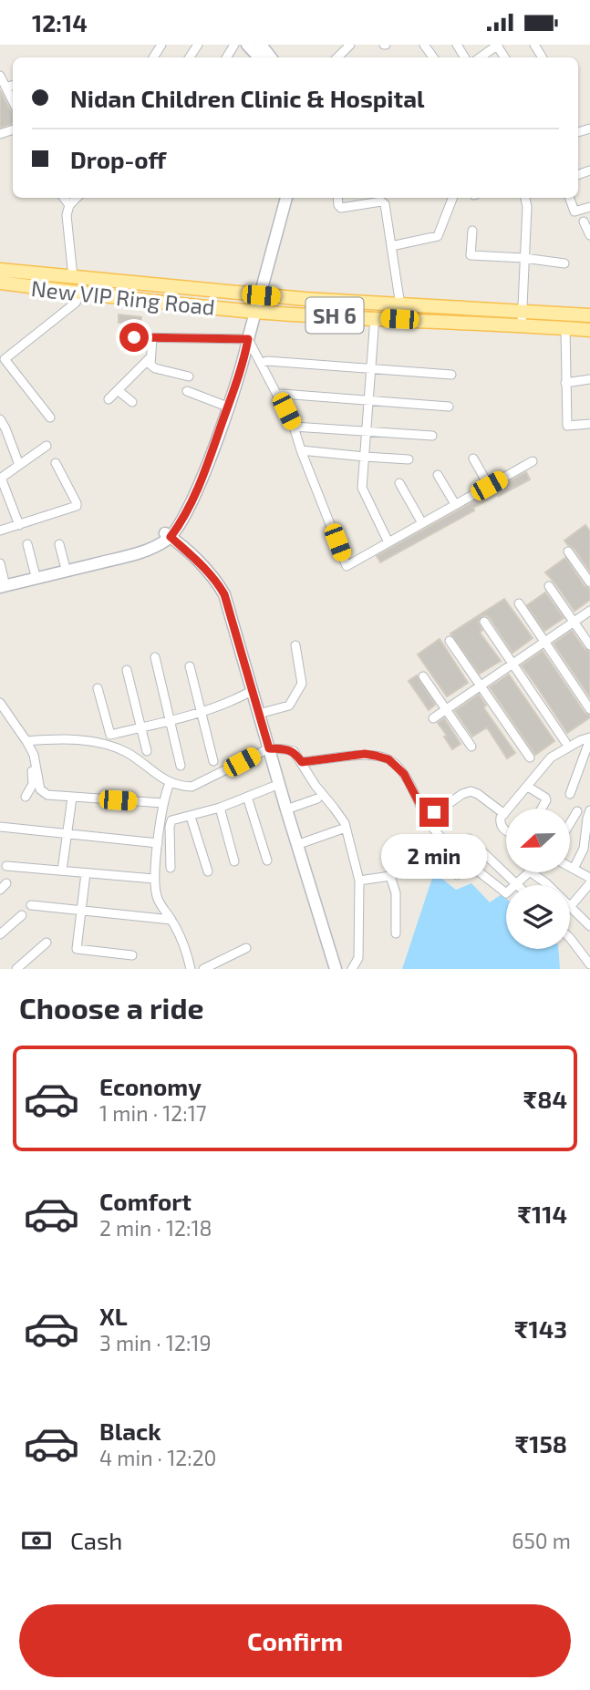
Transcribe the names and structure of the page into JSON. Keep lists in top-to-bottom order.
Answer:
{
  "streets": {
    "main road": ["New VIP Ring Road", "SH 6"]
  },
  "north": "left",
  "page": {
    "status": "12:14",
    "banner": ["Nidan Children Clinic & Hospital", "Drop-off"],
    "bubble": "2 min",
    "heading": "Choose a ride",
    "list": [
      {
        "name": "Economy",
        "note": "1 min · 12:17",
        "value": "₹84"
      },
      {
        "name": "Comfort",
        "note": "2 min · 12:18",
        "value": "₹114"
      },
      {
        "name": "XL",
        "note": "3 min · 12:19",
        "value": "₹143"
      },
      {
        "name": "Black",
        "note": "4 min · 12:20",
        "value": "₹158"
      }
    ],
    "pay": ["Cash", "650 m"],
    "buttons": "Confirm"
  }
}
